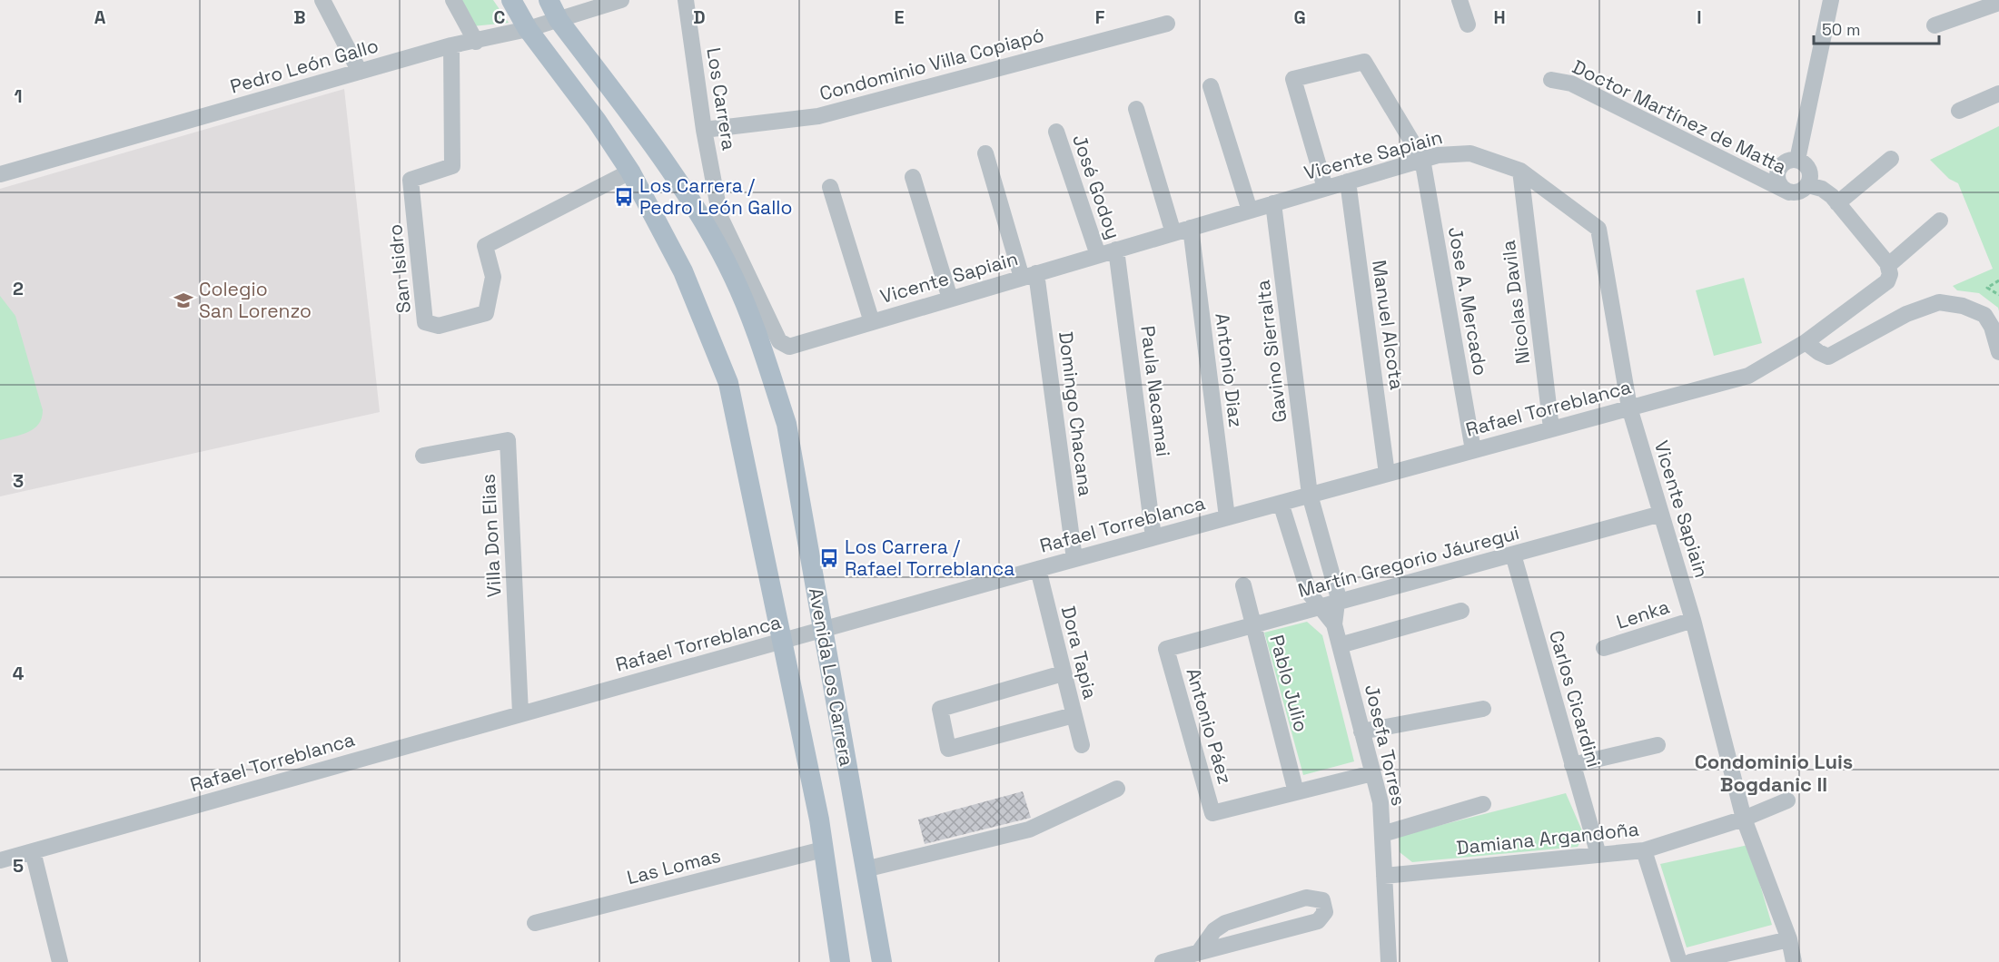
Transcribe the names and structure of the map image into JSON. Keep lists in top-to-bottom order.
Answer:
{
  "streets": {
    "main road": ["Avenida Los Carrera"],
    "street": [
      "Condominio Villa Copiapó",
      "Pedro León Gallo",
      "Los Carrera",
      "Doctor Martínez de Matta",
      "Vicente Sapiain",
      "José Godoy",
      "San Isidro",
      "Jose A. Mercado",
      "Nicolas Davila",
      "Manuel Alcota",
      "Gavino Sierralta",
      "Antonio Diaz",
      "Paula Nacamai",
      "Rafael Torreblanca",
      "Domingo Chacana",
      "Villa Don Elias",
      "Martín Gregorio Jáuregui",
      "Lenka",
      "Dora Tapia",
      "Pablo Julio",
      "Carlos Cicardini",
      "Antonio Páez",
      "Josefa Torres",
      "Damiana Argandoña",
      "Las Lomas"
    ]
  },
  "crossings": [
    ["Condominio Villa Copiapó", "Los Carrera"],
    ["Pedro León Gallo", "San Isidro"],
    ["Pedro León Gallo", "Avenida Los Carrera"],
    ["Los Carrera", "Vicente Sapiain"],
    ["Vicente Sapiain", "José Godoy"],
    ["Vicente Sapiain", "Jose A. Mercado"],
    ["Vicente Sapiain", "Nicolas Davila"],
    ["Vicente Sapiain", "Manuel Alcota"],
    ["Vicente Sapiain", "Gavino Sierralta"],
    ["Vicente Sapiain", "Antonio Diaz"],
    ["Vicente Sapiain", "Paula Nacamai"],
    ["Vicente Sapiain", "Rafael Torreblanca"],
    ["Vicente Sapiain", "Domingo Chacana"],
    ["Vicente Sapiain", "Martín Gregorio Jáuregui"],
    ["Vicente Sapiain", "Lenka"],
    ["Vicente Sapiain", "Damiana Argandoña"],
    ["San Isidro", "Avenida Los Carrera"],
    ["Jose A. Mercado", "Rafael Torreblanca"],
    ["Nicolas Davila", "Rafael Torreblanca"],
    ["Manuel Alcota", "Rafael Torreblanca"],
    ["Gavino Sierralta", "Rafael Torreblanca"],
    ["Antonio Diaz", "Rafael Torreblanca"],
    ["Paula Nacamai", "Rafael Torreblanca"],
    ["Rafael Torreblanca", "Domingo Chacana"],
    ["Rafael Torreblanca", "Villa Don Elias"],
    ["Rafael Torreblanca", "Dora Tapia"],
    ["Rafael Torreblanca", "Avenida Los Carrera"],
    ["Rafael Torreblanca", "Josefa Torres"],
    ["Martín Gregorio Jáuregui", "Pablo Julio"],
    ["Martín Gregorio Jáuregui", "Carlos Cicardini"],
    ["Martín Gregorio Jáuregui", "Antonio Páez"],
    ["Martín Gregorio Jáuregui", "Josefa Torres"],
    ["Avenida Los Carrera", "Las Lomas"],
    ["Pablo Julio", "Antonio Páez"],
    ["Carlos Cicardini", "Damiana Argandoña"],
    ["Josefa Torres", "Damiana Argandoña"]
  ],
  "districts": ["Condominio Luis Bogdanic II"],
  "places": {
    "bus stop": ["Los Carrera / Pedro León Gallo", "Los Carrera / Rafael Torreblanca"],
    "school or university": ["Colegio San Lorenzo"]
  },
  "scale_bar": "50 m",
  "grid": {
    "columns": [
      "A",
      "B",
      "C",
      "D",
      "E",
      "F",
      "G",
      "H",
      "I"
    ],
    "rows": [
      "1",
      "2",
      "3",
      "4",
      "5"
    ]
  }
}
